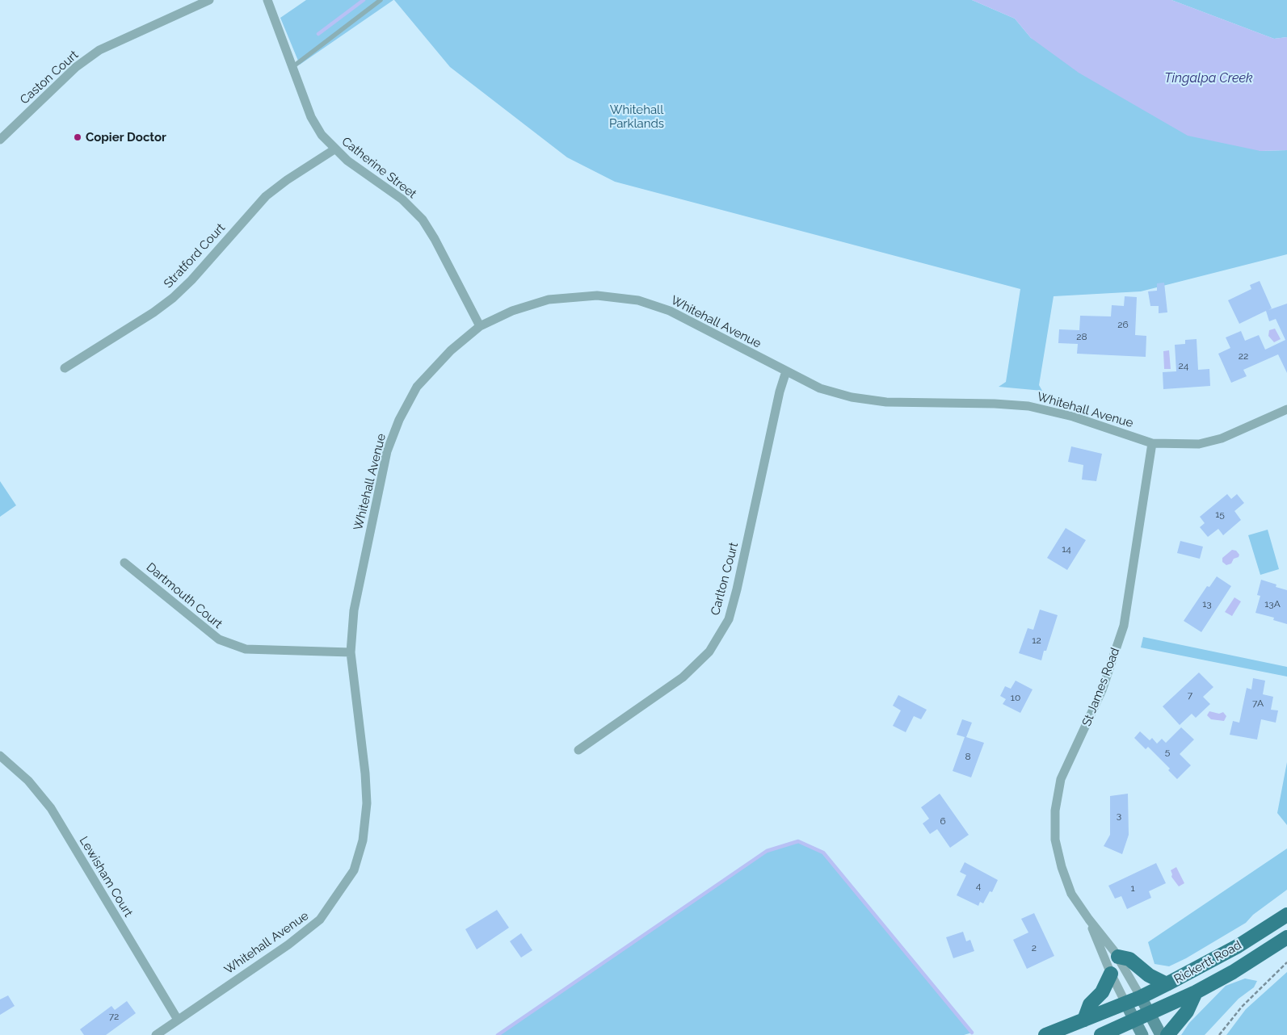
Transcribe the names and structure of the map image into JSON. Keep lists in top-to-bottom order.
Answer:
{
  "streets": {
    "main road": ["Rickertt Road"],
    "street": [
      "Caston Court",
      "Catherine Street",
      "Stratford Court",
      "Whitehall Avenue",
      "Carlton Court",
      "Dartmouth Court",
      "St James Road",
      "Lewisham Court"
    ]
  },
  "crossings": [
    ["Catherine Street", "Stratford Court"],
    ["Catherine Street", "Whitehall Avenue"],
    ["Whitehall Avenue", "Carlton Court"],
    ["Whitehall Avenue", "Dartmouth Court"],
    ["Whitehall Avenue", "St James Road"],
    ["Whitehall Avenue", "Lewisham Court"],
    ["St James Road", "Rickertt Road"]
  ],
  "water": ["Tingalpa Creek"],
  "parks": ["Whitehall Parklands"],
  "places": ["Copier Doctor"],
  "house_numbers": [
    "26",
    "28",
    "22",
    "24",
    "15",
    "14",
    "13",
    "13A",
    "12",
    "7",
    "10",
    "7A",
    "5",
    "8",
    "3",
    "6",
    "4",
    "1",
    "2",
    "72"
  ]
}
